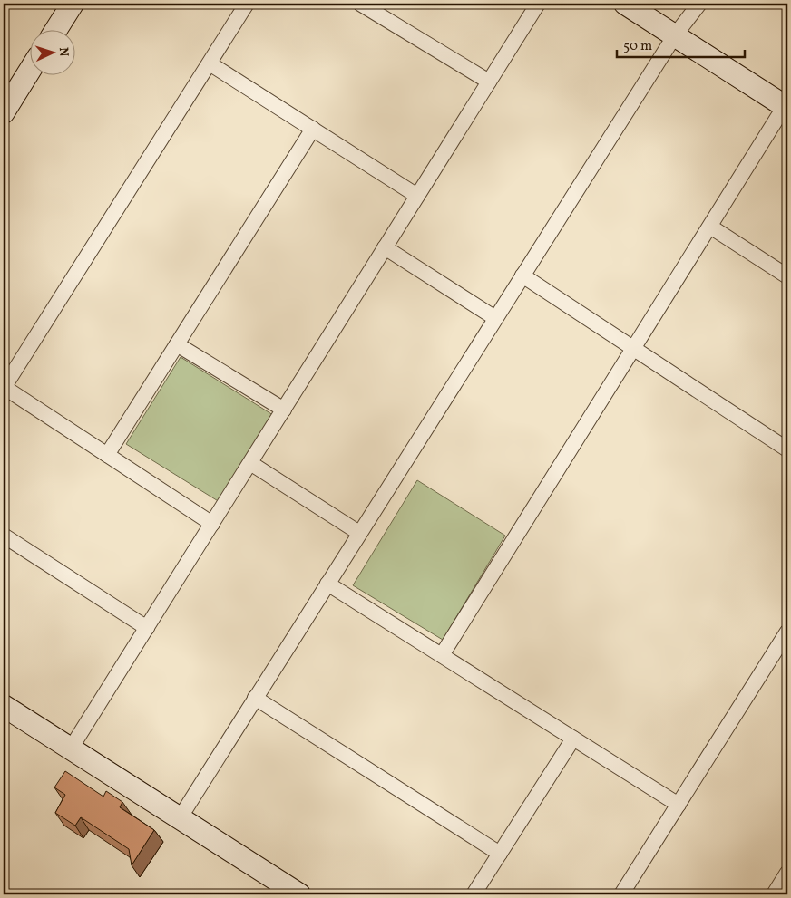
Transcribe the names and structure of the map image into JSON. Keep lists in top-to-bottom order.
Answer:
{
  "scale_bar": "50 m",
  "north": "right"
}
